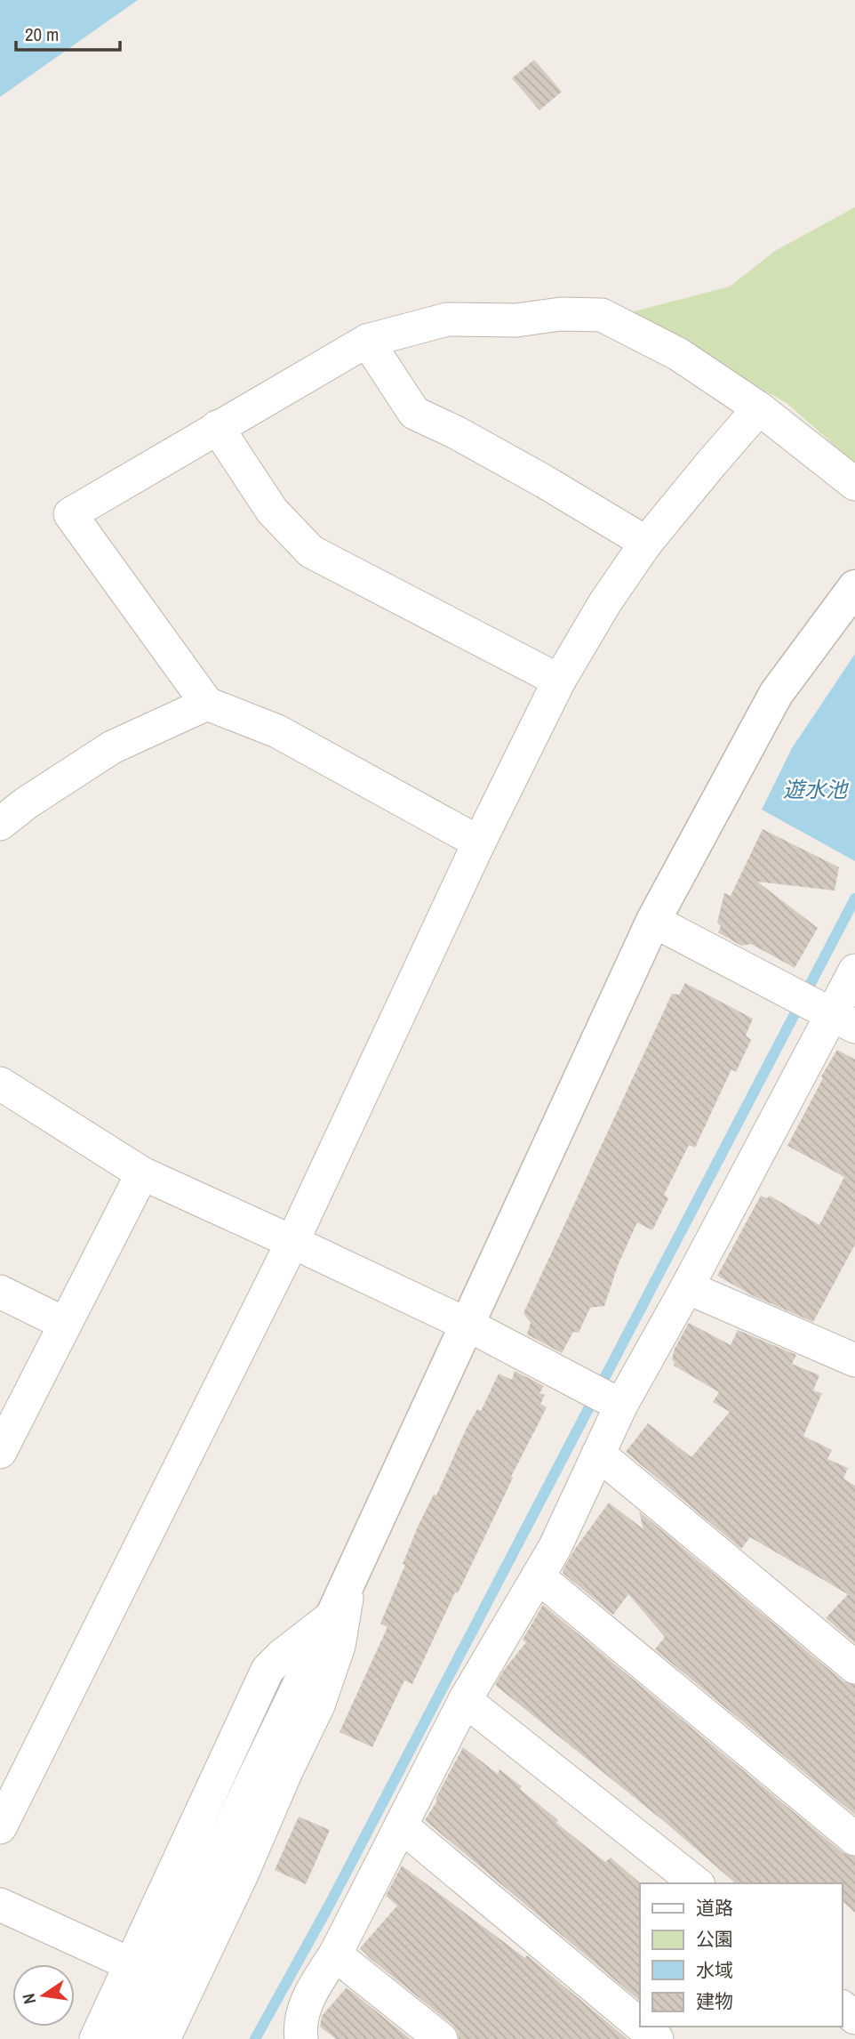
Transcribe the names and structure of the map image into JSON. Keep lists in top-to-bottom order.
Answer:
{
  "water": ["遊水池"],
  "legend": [
    "道路",
    "公園",
    "水域",
    "建物"
  ],
  "scale_bar": "20 m",
  "north": "left"
}
